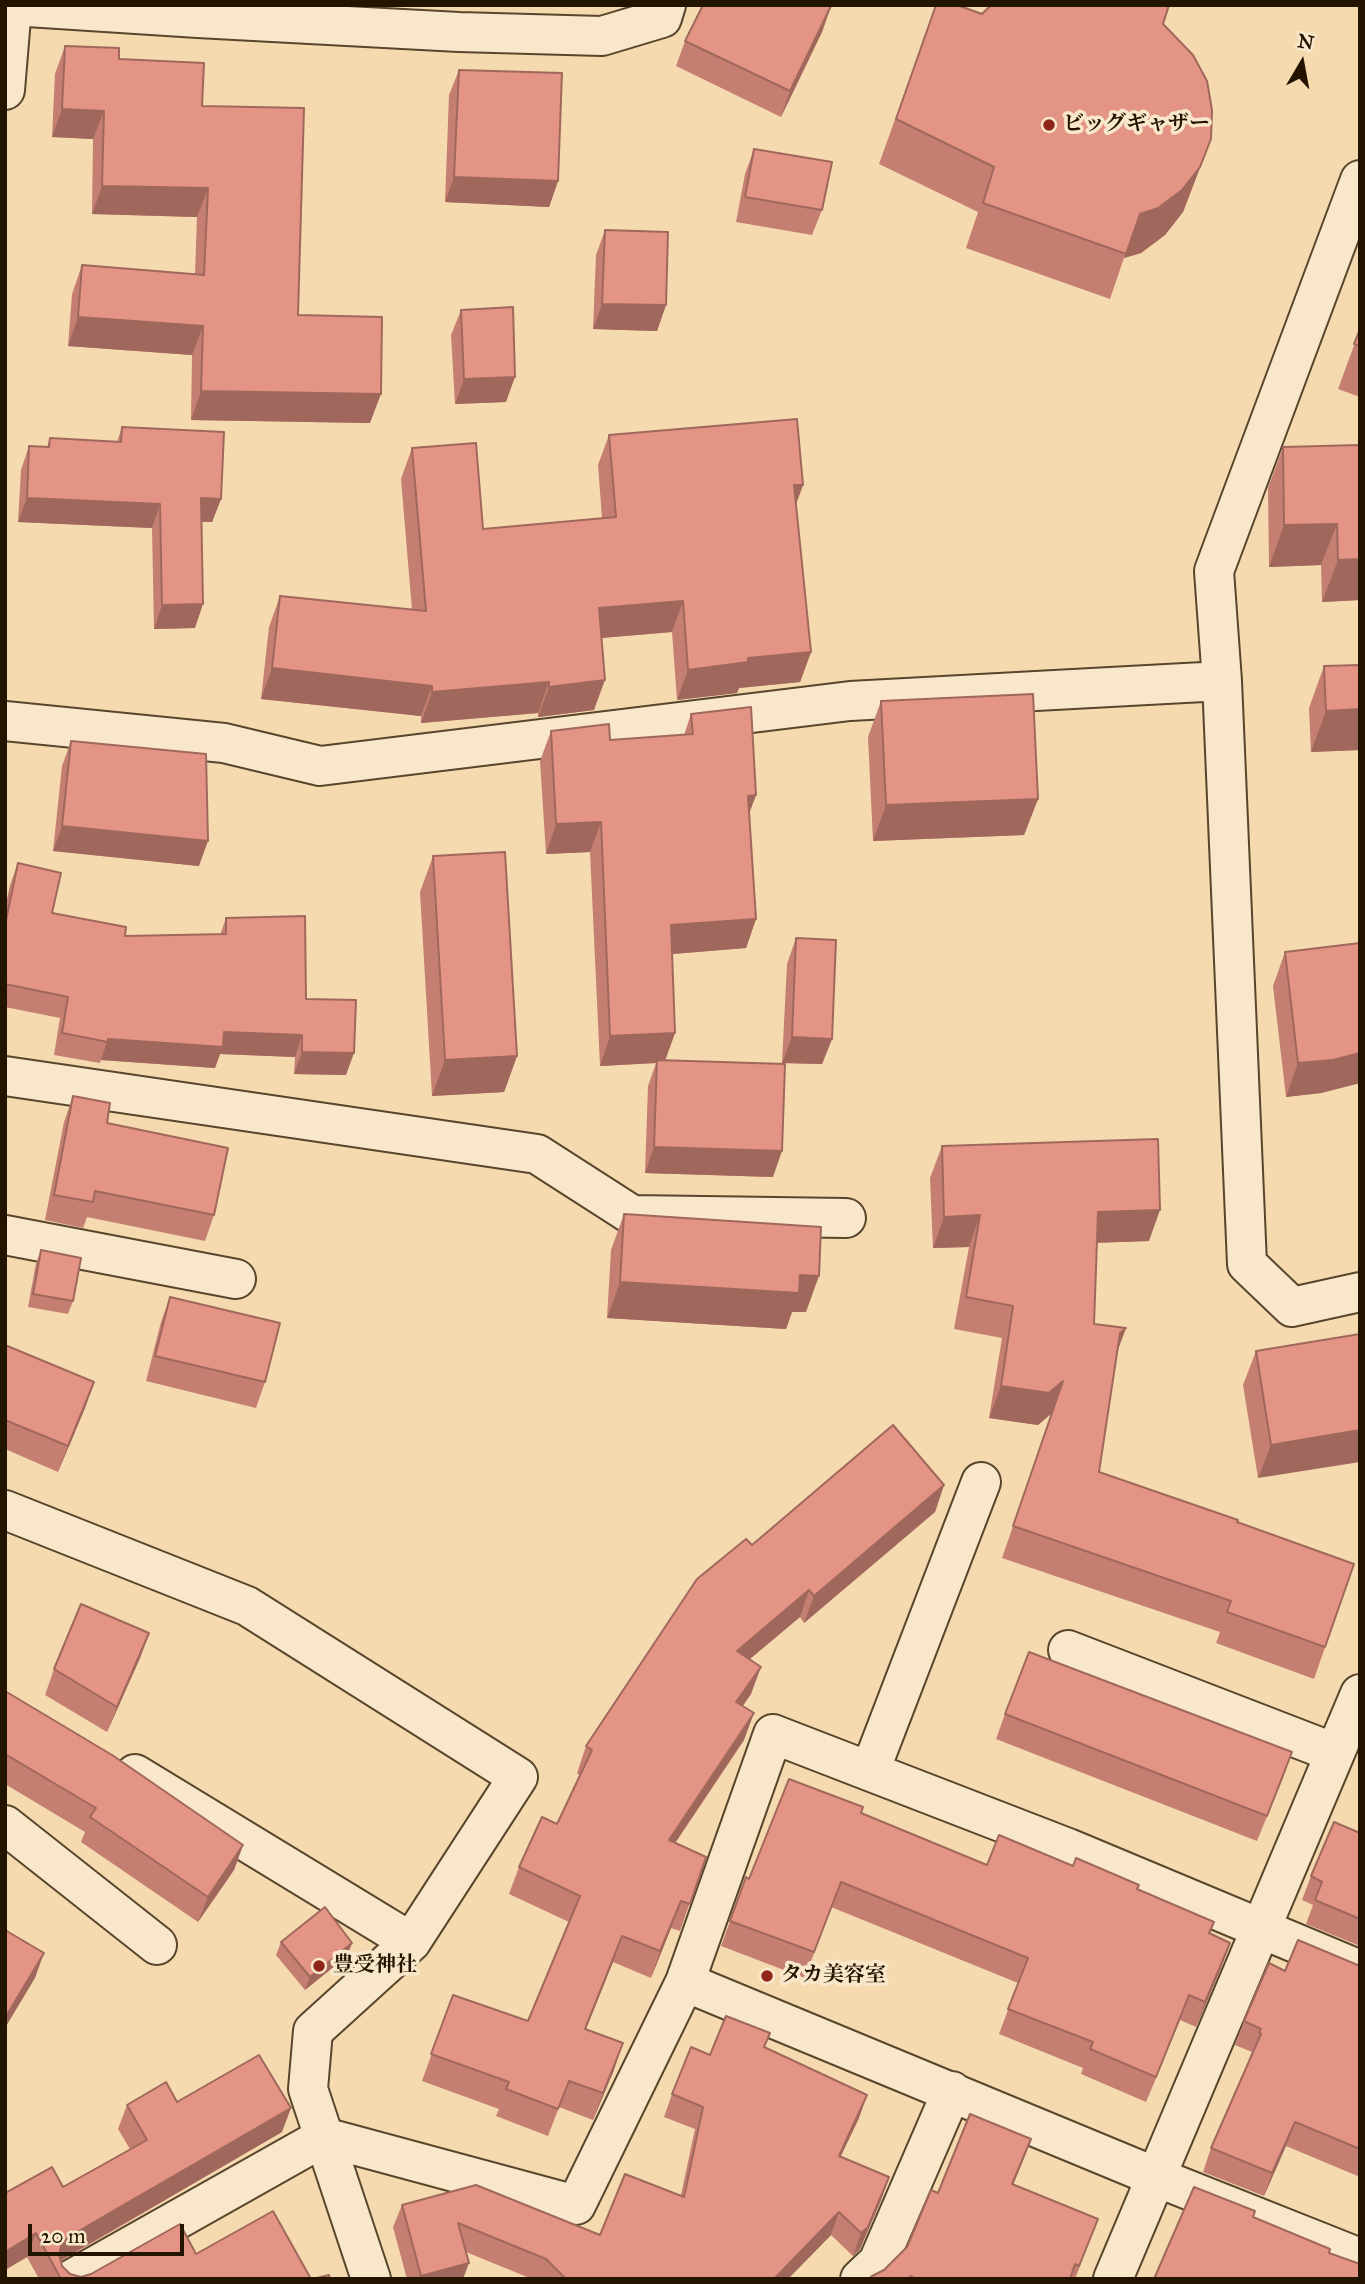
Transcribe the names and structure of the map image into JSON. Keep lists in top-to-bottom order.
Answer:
{
  "places": ["ビッグギャザー", "豊受神社", "タカ美容室"],
  "scale_bar": "20 m",
  "north": "top"
}
